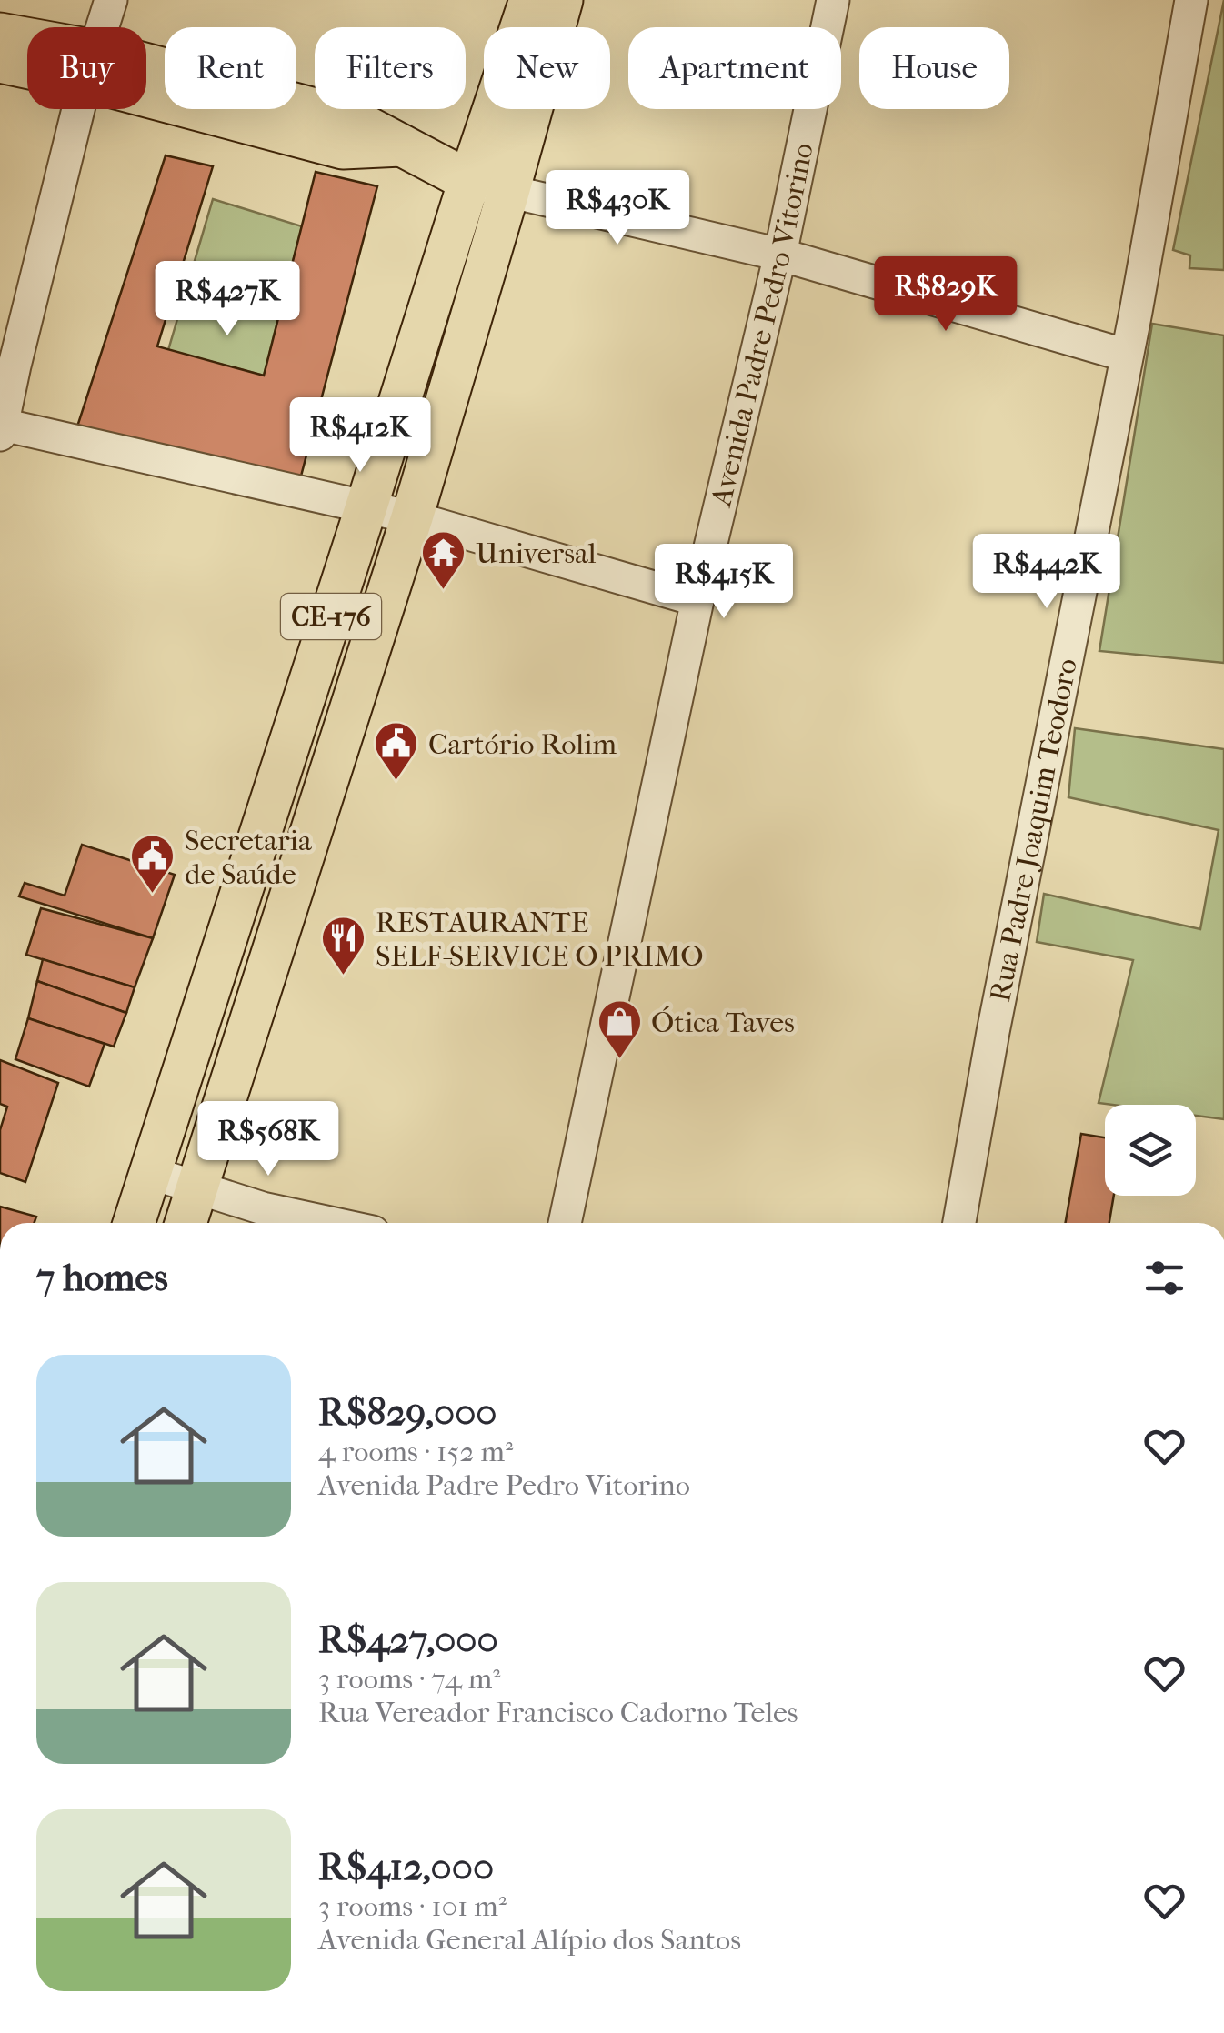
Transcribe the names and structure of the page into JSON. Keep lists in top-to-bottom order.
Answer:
{
  "streets": {
    "main road": ["CE-176"],
    "street": ["Avenida Padre Pedro Vitorino", "Rua Padre Joaquim Teodoro"]
  },
  "places": {
    "temple": ["Universal"],
    "public building": ["Cartório Rolim", "Secretaria de Saúde"],
    "restaurant": ["RESTAURANTE SELF-SERVICE O PRIMO"],
    "shop": ["Ótica Taves"]
  },
  "page": {
    "chip": [
      "Buy",
      "Rent",
      "Filters",
      "New",
      "Apartment",
      "House"
    ],
    "price": [
      "R$430K",
      "R$829K",
      "R$427K",
      "R$412K",
      "R$442K",
      "R$415K",
      "R$568K"
    ],
    "heading": "7 homes",
    "list": [
      {
        "name": "R$829,000",
        "note": "4 rooms · 152 m² · Avenida Padre Pedro Vitorino"
      },
      {
        "name": "R$427,000",
        "note": "3 rooms · 74 m² · Rua Vereador Francisco Cadorno Teles"
      },
      {
        "name": "R$412,000",
        "note": "3 rooms · 101 m² · Avenida General Alípio dos Santos"
      }
    ]
  }
}
